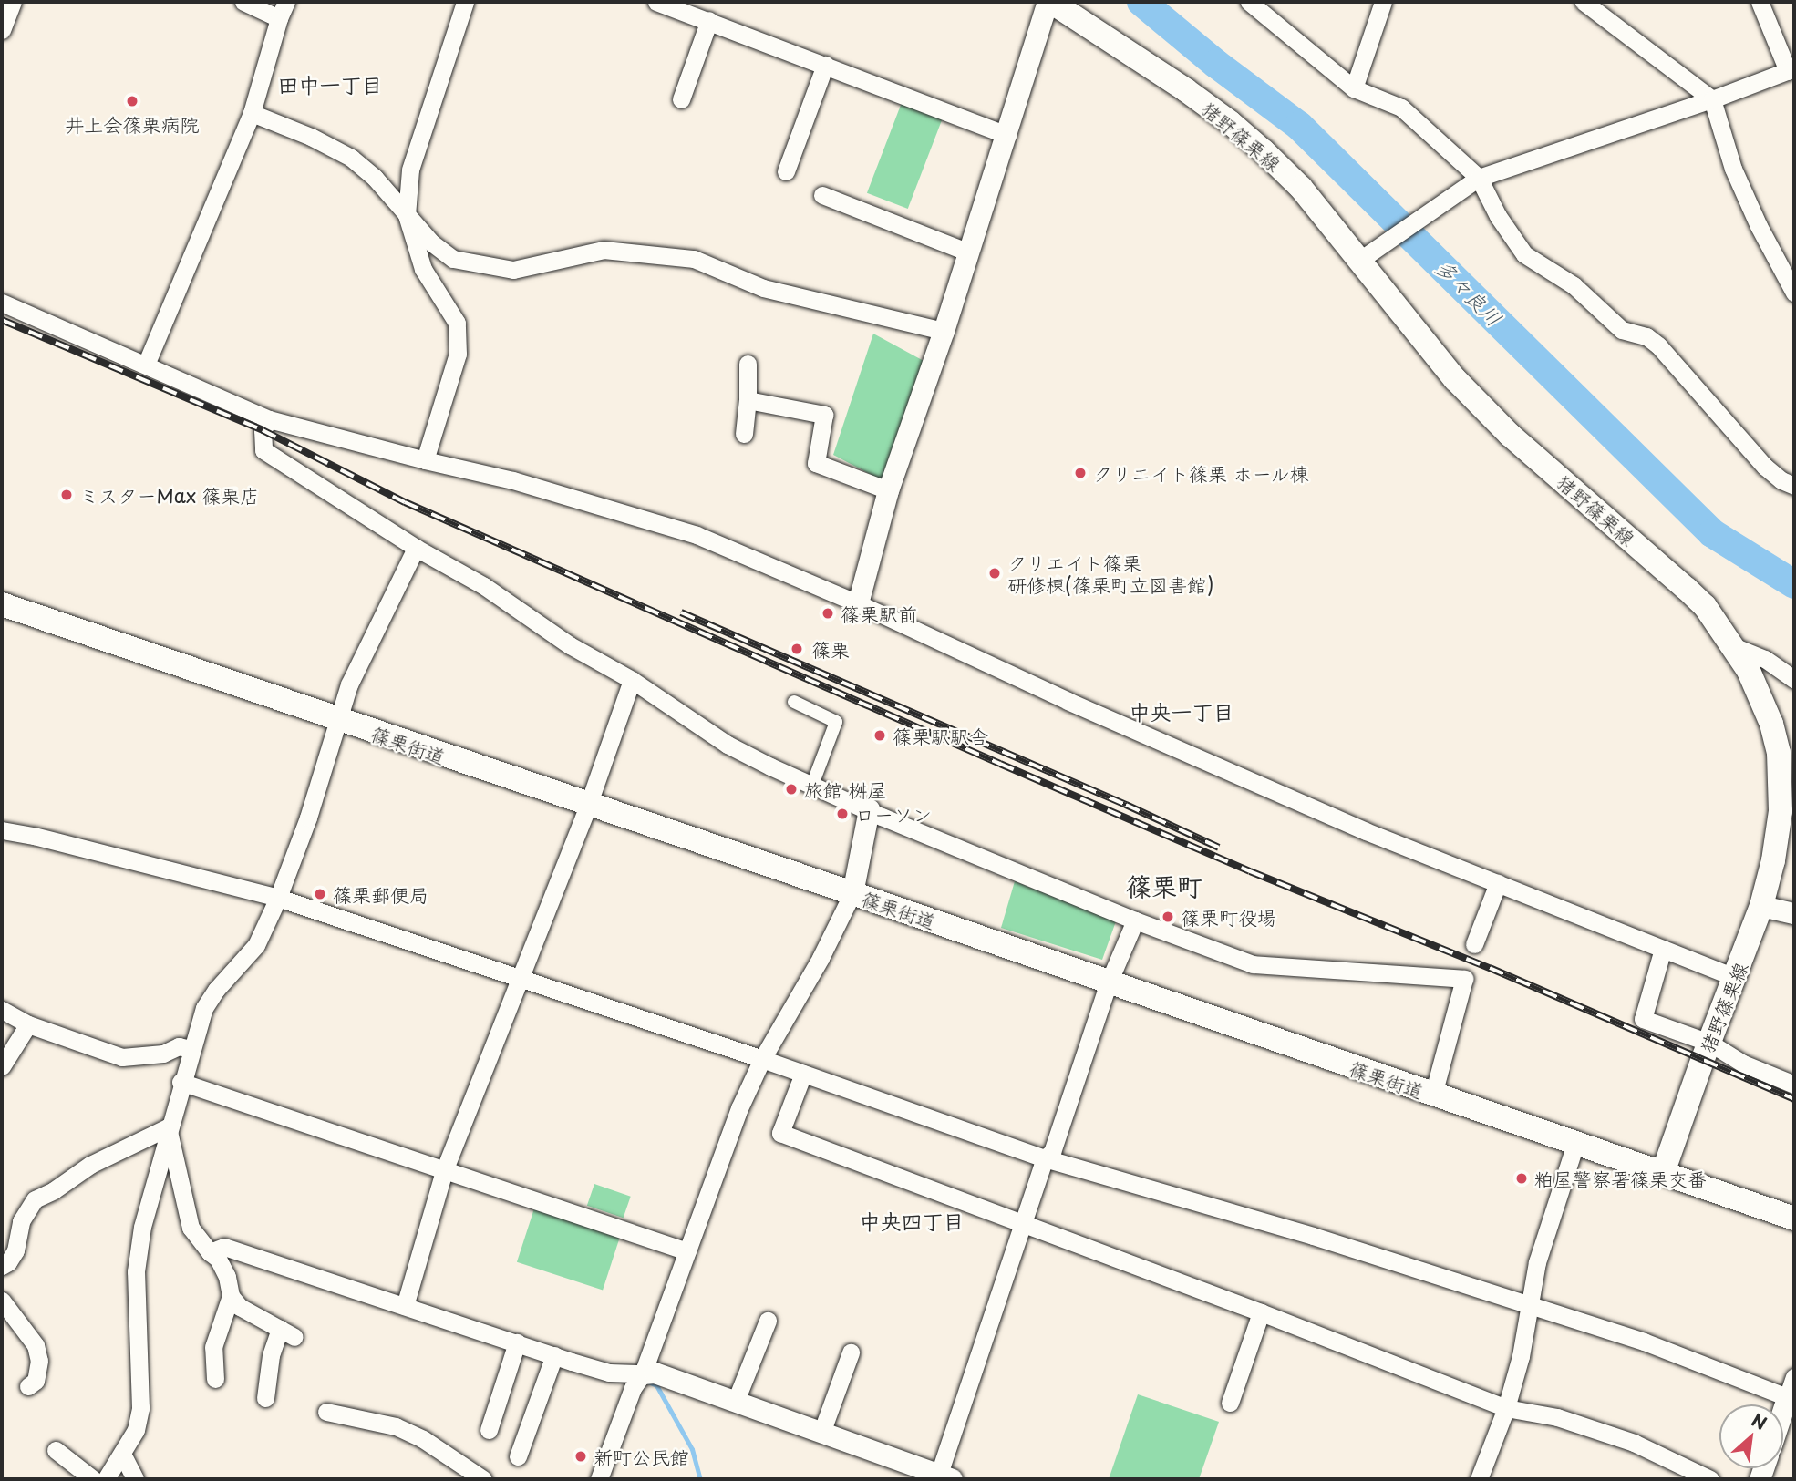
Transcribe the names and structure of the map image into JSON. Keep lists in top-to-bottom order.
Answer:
{
  "streets": {
    "main road": ["猪野篠栗線", "篠栗街道"]
  },
  "crossings": [
    ["猪野篠栗線", "篠栗街道"]
  ],
  "districts": [
    "田中一丁目",
    "中央一丁目",
    "篠栗町",
    "中央四丁目"
  ],
  "water": ["多々良川"],
  "places": [
    "井上会篠栗病院",
    "クリエイト篠栗 ホール棟",
    "ミスターMax 篠栗店",
    "クリエイト篠栗 研修棟(篠栗町立図書館)",
    "篠栗駅前",
    "篠栗",
    "篠栗駅駅舎",
    "旅館 桝屋",
    "ローソン",
    "篠栗郵便局",
    "篠栗町役場",
    "粕屋警察署篠栗交番",
    "新町公民館"
  ],
  "north": "top right"
}
